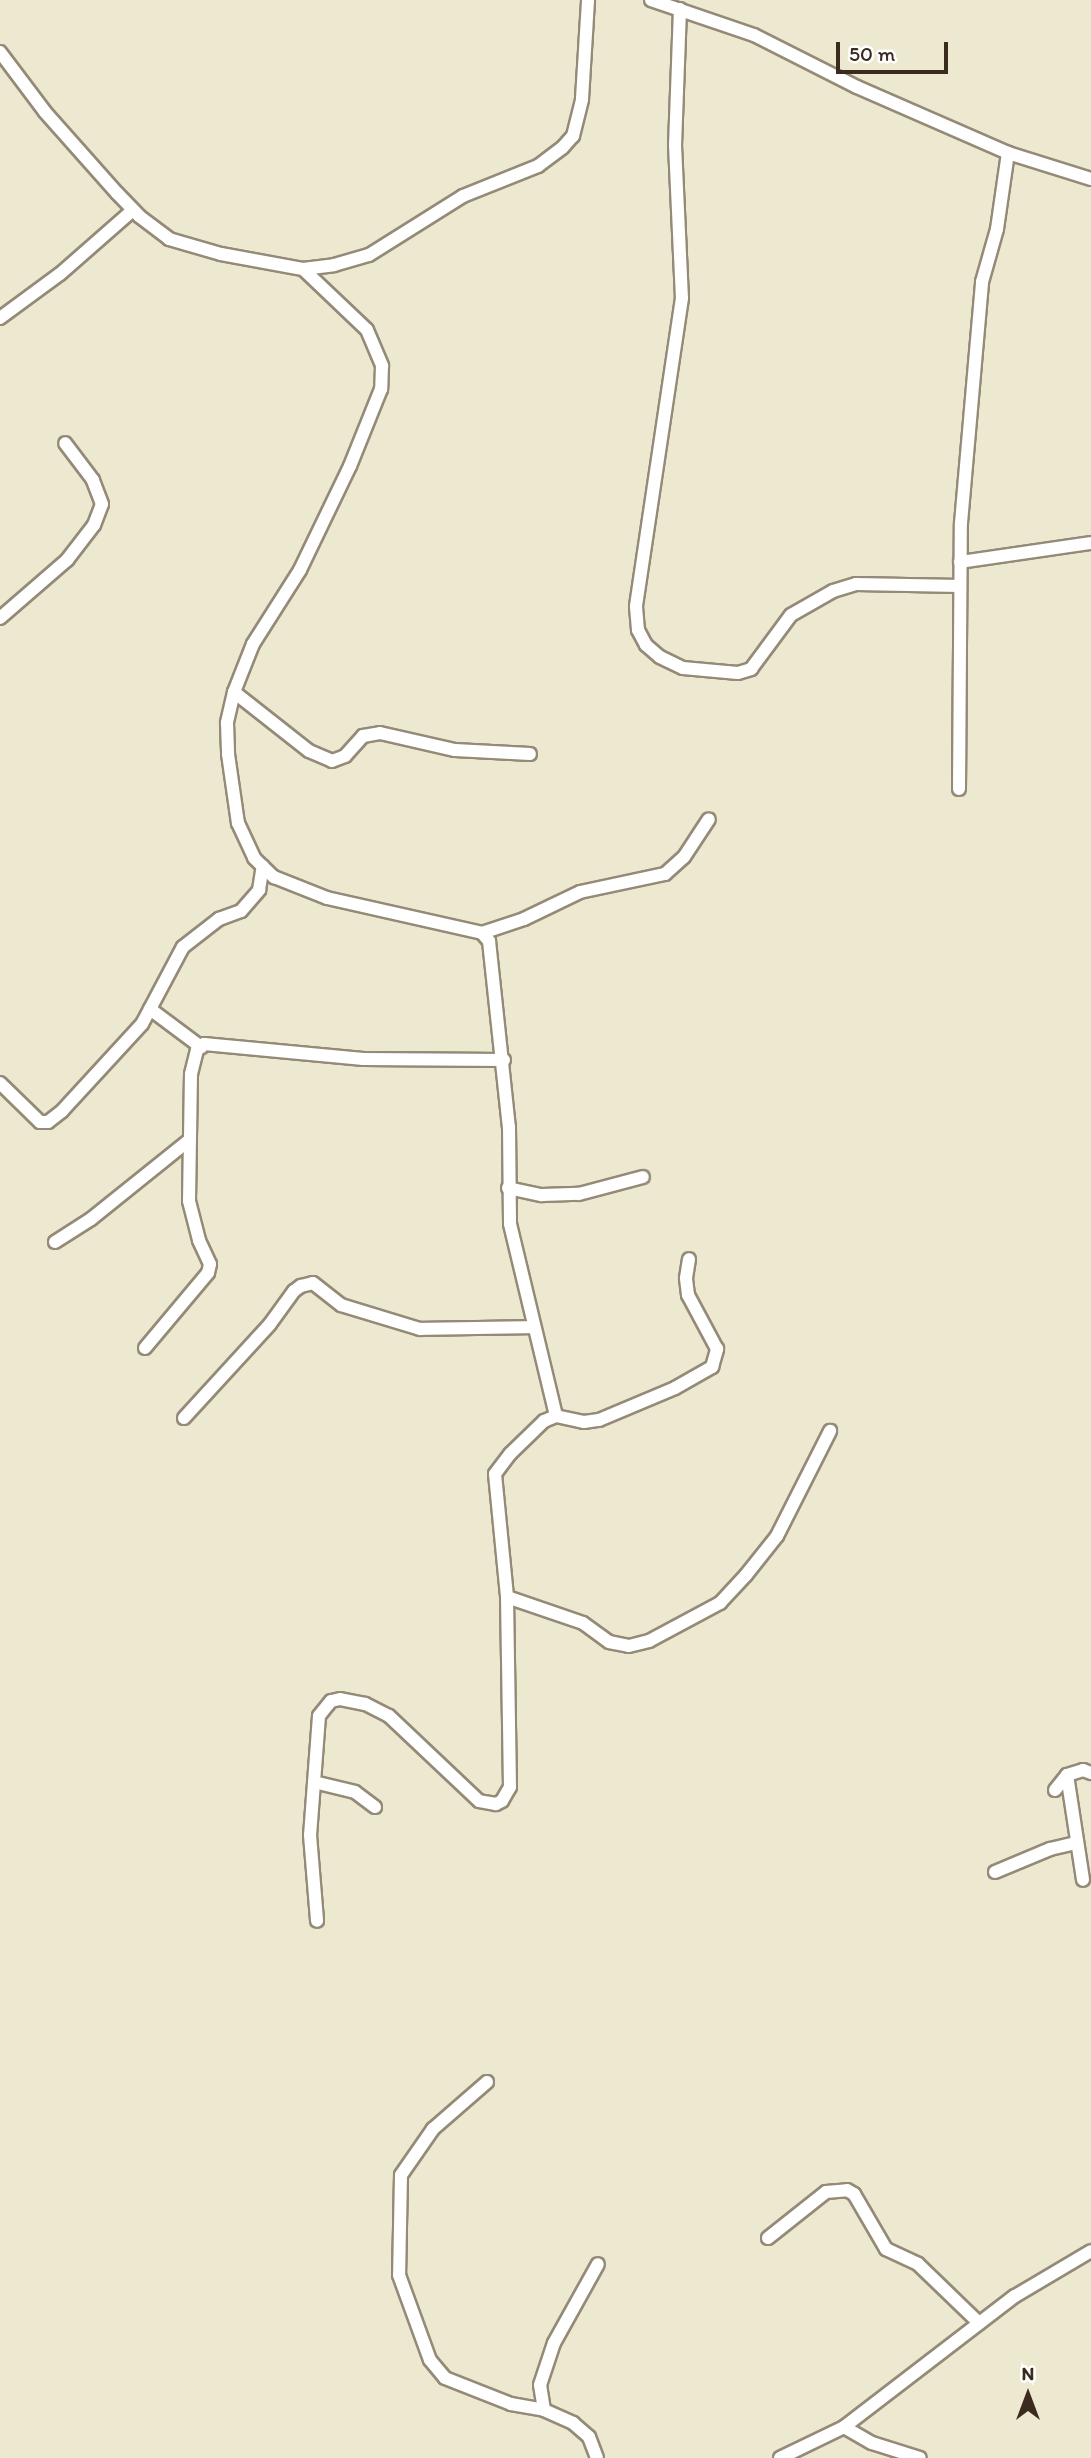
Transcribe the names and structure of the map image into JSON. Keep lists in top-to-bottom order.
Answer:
{
  "scale_bar": "50 m",
  "north": "top"
}
